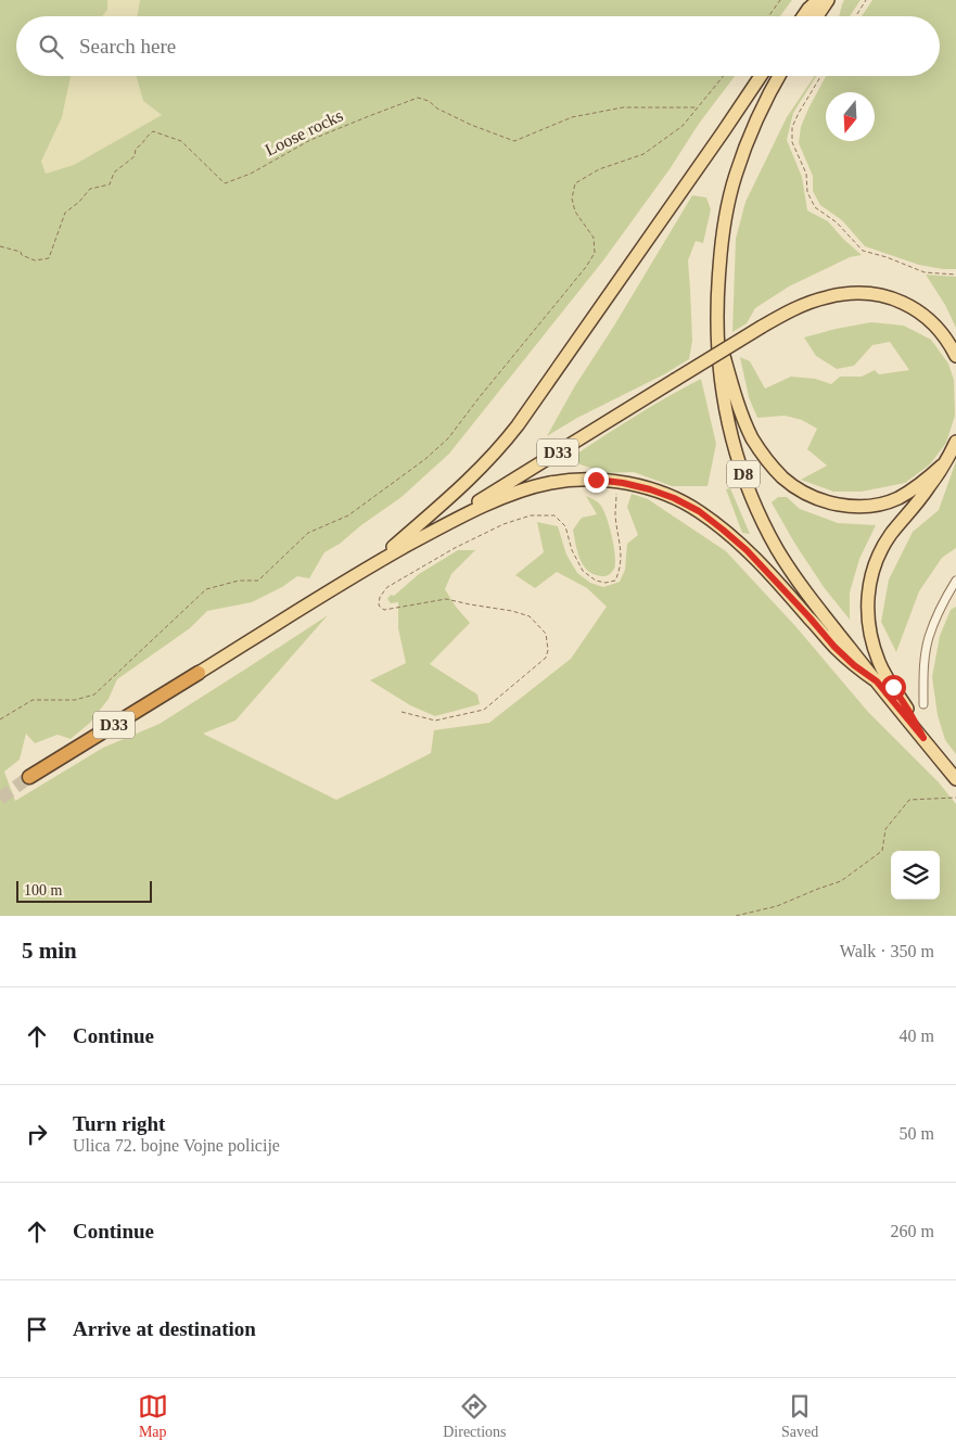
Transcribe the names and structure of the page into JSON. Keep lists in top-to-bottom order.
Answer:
{
  "streets": {
    "highway": ["D33"],
    "main road": ["D8"],
    "path": ["Loose rocks"]
  },
  "scale_bar": "100 m",
  "north": "bottom",
  "page": {
    "search": "Search here",
    "scale": "100 m",
    "heading": ["5 min", "Walk · 350 m"],
    "list": [
      ["Continue", "40 m"],
      ["Turn right", "Ulica 72. bojne Vojne policije", "50 m"],
      ["Continue", "260 m"],
      "Arrive at destination"
    ],
    "nav": ["Map", "Directions", "Saved"]
  }
}
